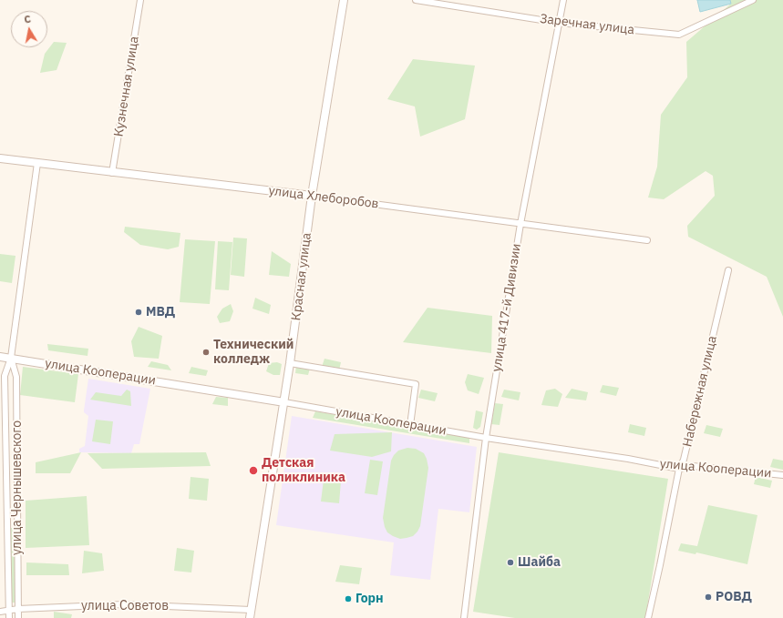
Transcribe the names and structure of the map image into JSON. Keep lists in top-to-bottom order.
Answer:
{
  "streets": {
    "street": [
      "Заречная улица",
      "Кузнечная улица",
      "улица Хлеборобов",
      "Красная улица",
      "улица 417-й Дивизии",
      "улица Кооперации",
      "Набережная улица",
      "улица Чернышевского",
      "улица Советов"
    ]
  },
  "crossings": [
    ["Заречная улица", "улица 417-й Дивизии"],
    ["Кузнечная улица", "улица Хлеборобов"],
    ["улица Хлеборобов", "Красная улица"],
    ["улица Хлеборобов", "улица 417-й Дивизии"],
    ["улица Хлеборобов", "улица Чернышевского"],
    ["Красная улица", "улица Кооперации"],
    ["Красная улица", "улица Советов"],
    ["улица 417-й Дивизии", "улица Кооперации"],
    ["улица Кооперации", "Набережная улица"],
    ["улица Кооперации", "улица Чернышевского"],
    ["улица Чернышевского", "улица Советов"]
  ],
  "places": [
    "МВД",
    "Технический колледж",
    "Детская поликлиника",
    "Шайба",
    "РОВД",
    "Горн"
  ],
  "north": "top"
}
